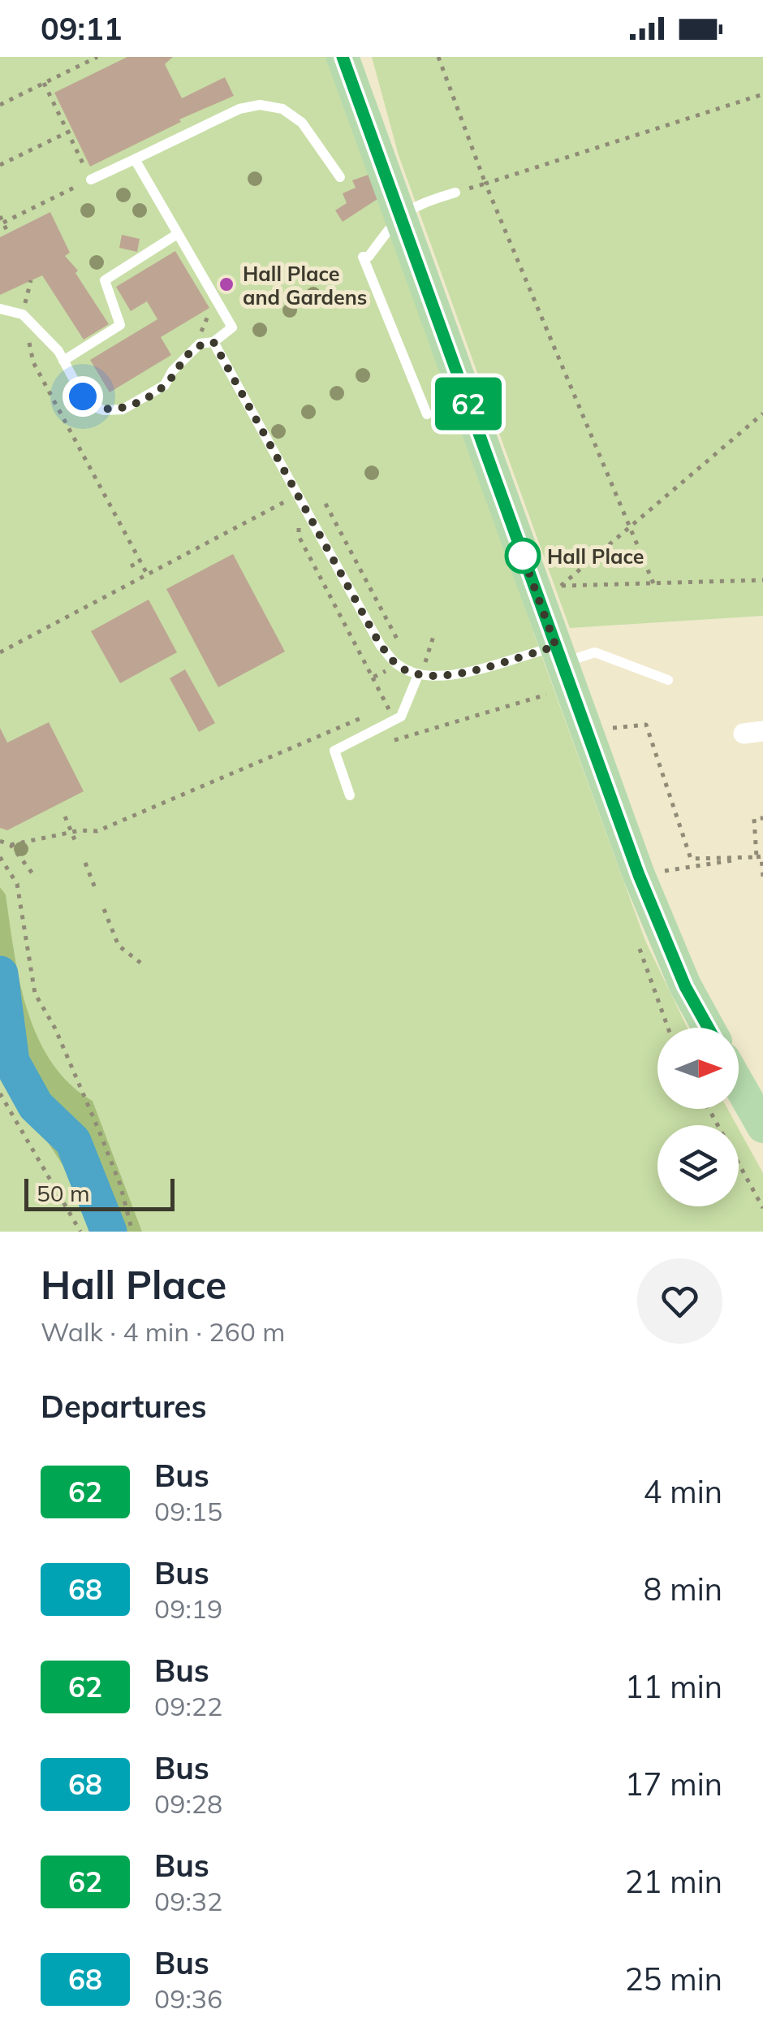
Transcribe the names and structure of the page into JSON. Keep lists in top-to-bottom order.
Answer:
{
  "places": ["Hall Place and Gardens", "Hall Place"],
  "lines": ["bus line 62"],
  "scale_bar": "50 m",
  "north": "right",
  "page": {
    "status": "09:11",
    "on_map": "62",
    "scale": "50 m",
    "heading": [
      ["Hall Place", "Walk · 4 min · 260 m"],
      "Departures"
    ],
    "list": [
      {
        "mark": "62",
        "name": "Bus",
        "note": "09:15",
        "value": "4 min"
      },
      {
        "mark": "68",
        "name": "Bus",
        "note": "09:19",
        "value": "8 min"
      },
      {
        "mark": "62",
        "name": "Bus",
        "note": "09:22",
        "value": "11 min"
      },
      {
        "mark": "68",
        "name": "Bus",
        "note": "09:28",
        "value": "17 min"
      },
      {
        "mark": "62",
        "name": "Bus",
        "note": "09:32",
        "value": "21 min"
      },
      {
        "mark": "68",
        "name": "Bus",
        "note": "09:36",
        "value": "25 min"
      }
    ]
  }
}
